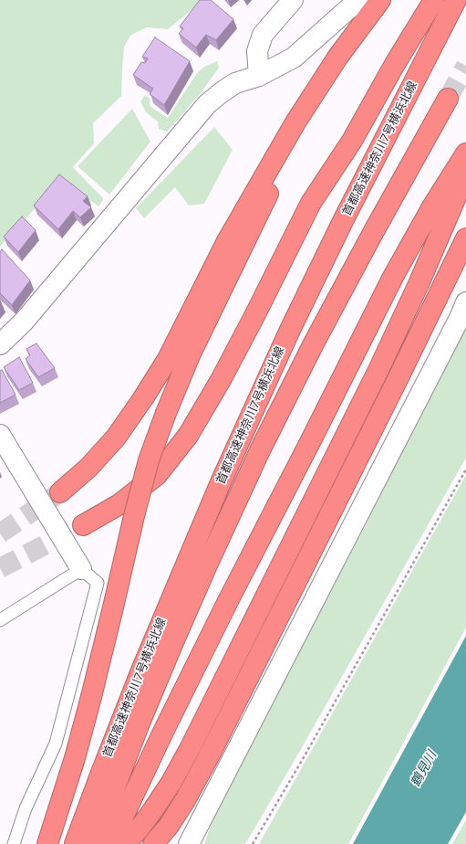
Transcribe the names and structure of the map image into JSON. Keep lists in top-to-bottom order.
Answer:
{
  "streets": {
    "highway": ["首都高速神奈川7号横浜北線"]
  },
  "water": ["鶴見川"]
}
